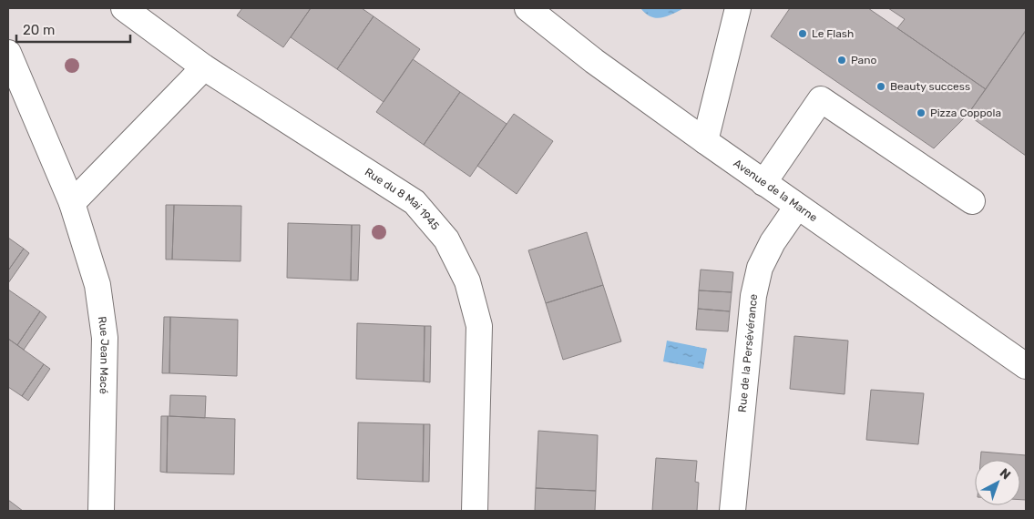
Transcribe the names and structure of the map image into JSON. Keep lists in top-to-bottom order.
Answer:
{
  "streets": {
    "street": [
      "Avenue de la Marne",
      "Rue du 8 Mai 1945",
      "Rue de la Persévérance",
      "Rue Jean Macé"
    ]
  },
  "crossings": [
    ["Avenue de la Marne", "Rue de la Persévérance"]
  ],
  "places": [
    "Le Flash",
    "Pano",
    "Beauty success",
    "Pizza Coppola"
  ],
  "scale_bar": "20 m",
  "north": "top right"
}
